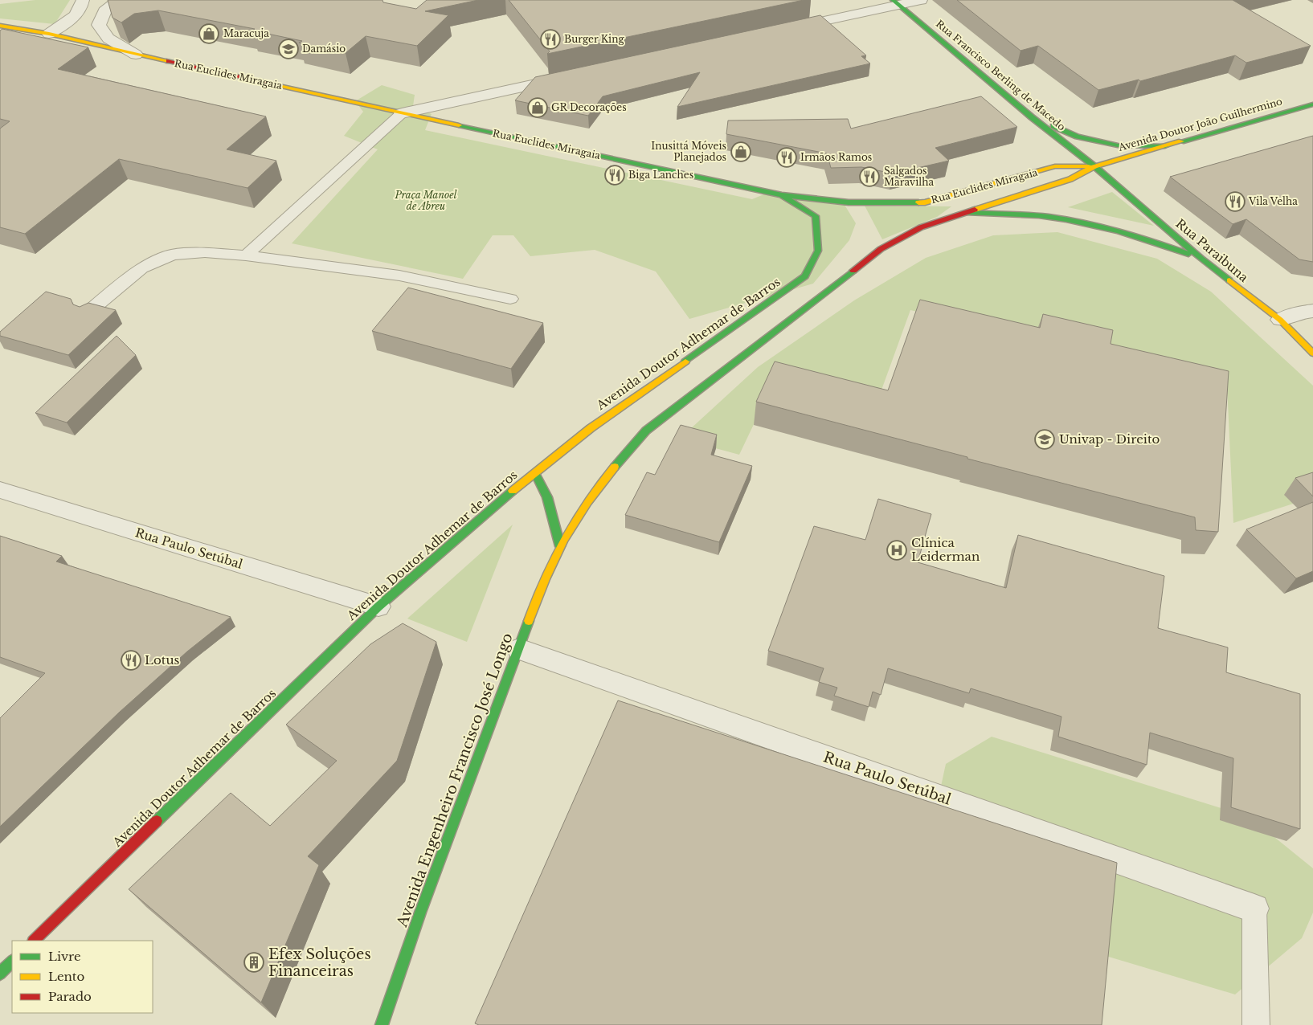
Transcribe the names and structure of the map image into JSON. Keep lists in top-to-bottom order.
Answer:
{
  "streets": {
    "main road": [
      "Rua Euclides Miragaia",
      "Rua Francisco Berling de Macedo",
      "Avenida Doutor João Guilhermino",
      "Rua Paraibuna",
      "Avenida Doutor Adhemar de Barros",
      "Avenida Engenheiro Francisco José Longo"
    ],
    "street": ["Rua Paulo Setúbal"]
  },
  "crossings": [
    ["Rua Euclides Miragaia", "Rua Francisco Berling de Macedo"],
    ["Rua Euclides Miragaia", "Avenida Doutor João Guilhermino"],
    ["Rua Euclides Miragaia", "Rua Paraibuna"],
    ["Rua Euclides Miragaia", "Avenida Doutor Adhemar de Barros"],
    ["Rua Francisco Berling de Macedo", "Avenida Doutor João Guilhermino"],
    ["Rua Francisco Berling de Macedo", "Rua Paraibuna"],
    ["Avenida Doutor João Guilhermino", "Rua Paraibuna"],
    ["Avenida Doutor Adhemar de Barros", "Rua Paulo Setúbal"],
    ["Rua Paulo Setúbal", "Avenida Engenheiro Francisco José Longo"]
  ],
  "parks": ["Praça Manoel de Abreu"],
  "places": {
    "shop": ["Maracuja", "GR Decorações", "Inusittá Móveis Planejados"],
    "restaurant": [
      "Burger King",
      "Irmãos Ramos",
      "Biga Lanches",
      "Salgados Maravilha",
      "Vila Velha",
      "Lotus"
    ],
    "school or university": ["Damásio", "Univap - Direito"],
    "hospital": ["Clínica Leiderman"],
    "building": ["Efex Soluções Financeiras"]
  },
  "legend": ["Livre", "Lento", "Parado"]
}
